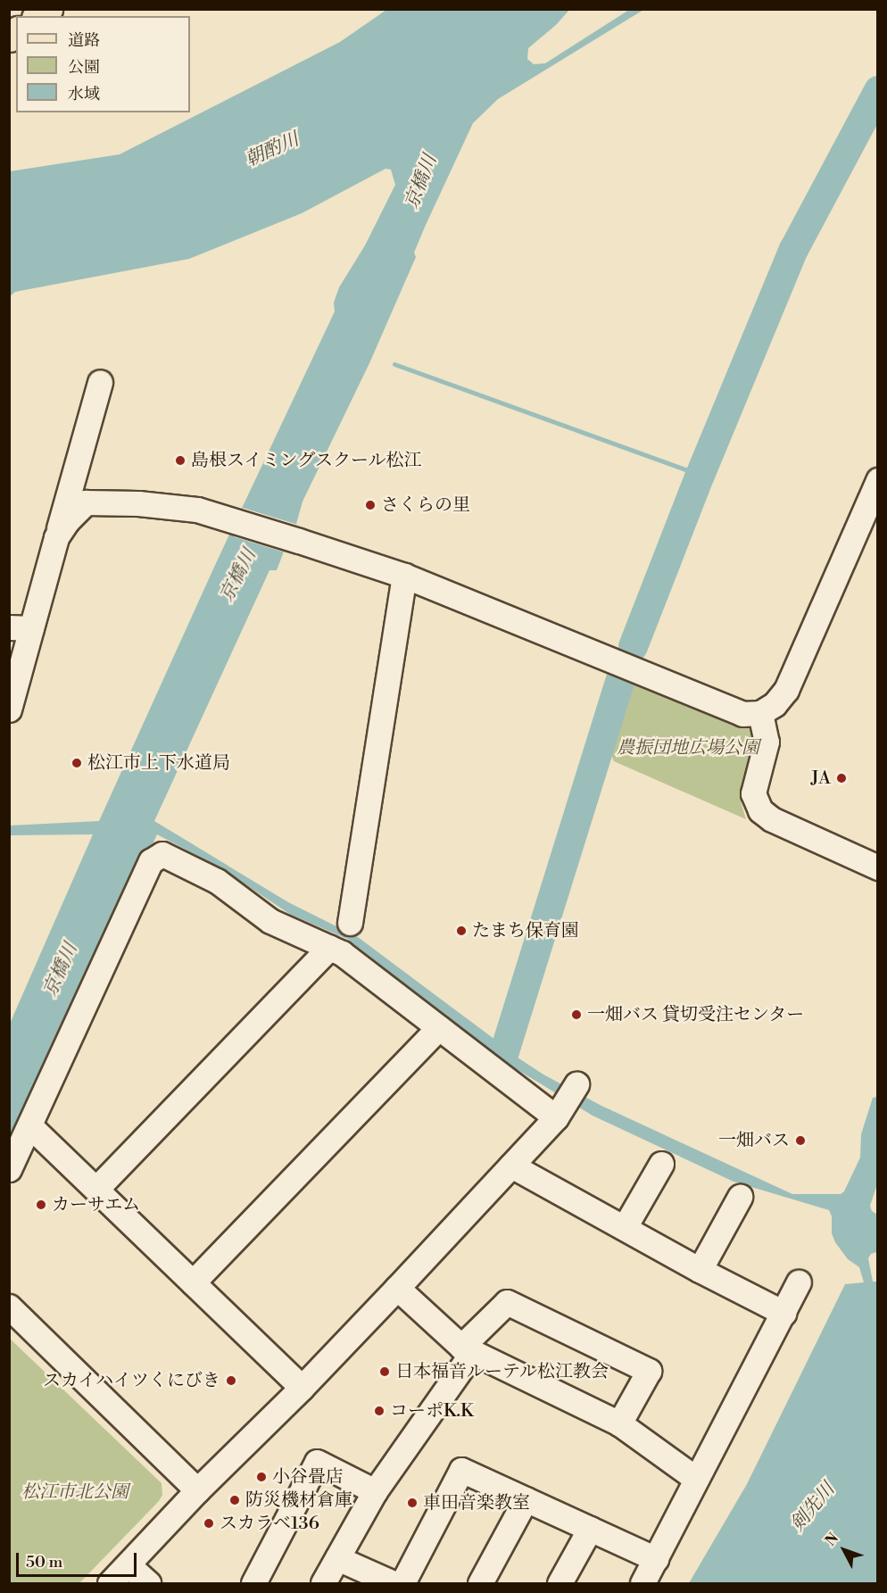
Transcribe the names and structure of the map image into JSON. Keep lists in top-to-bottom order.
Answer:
{
  "water": ["朝酌川", "京橋川", "剣先川"],
  "parks": ["農振団地広場公園", "松江市北公園"],
  "places": [
    "島根スイミングスクール松江",
    "さくらの里",
    "松江市上下水道局",
    "JA",
    "たまち保育園",
    "一畑バス 貸切受注センター",
    "一畑バス",
    "カーサエム",
    "日本福音ルーテル松江教会",
    "スカイハイツくにびき",
    "コーポK.K",
    "小谷畳店",
    "防災機材倉庫",
    "車田音楽教室",
    "スカラベ136"
  ],
  "legend": ["道路", "公園", "水域"],
  "scale_bar": "50 m",
  "north": "top left"
}
